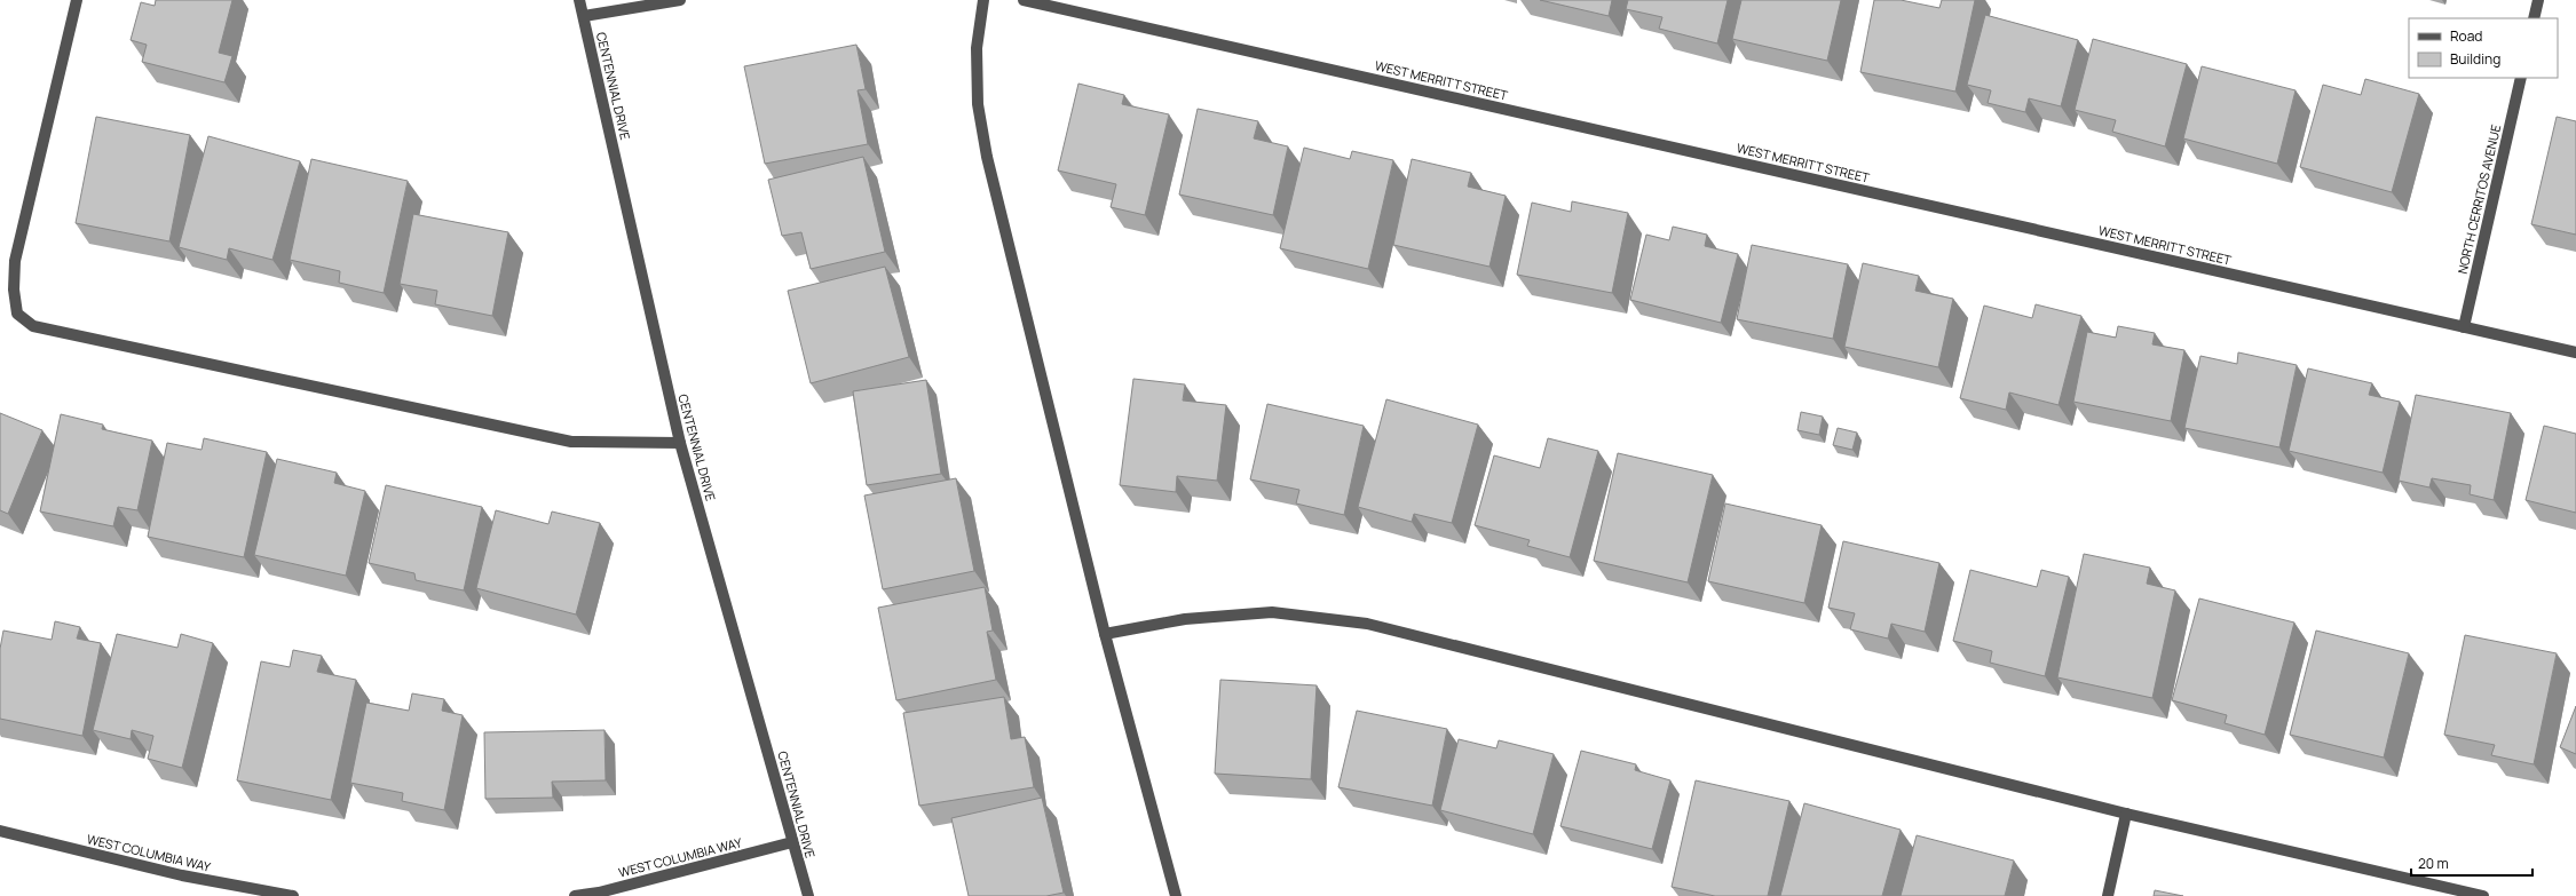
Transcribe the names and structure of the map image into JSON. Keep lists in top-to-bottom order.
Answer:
{
  "streets": {
    "street": [
      "WEST MERRITT STREET",
      "CENTENNIAL DRIVE",
      "NORTH CERRITOS AVENUE",
      "WEST COLUMBIA WAY"
    ]
  },
  "crossings": [
    ["WEST MERRITT STREET", "NORTH CERRITOS AVENUE"],
    ["CENTENNIAL DRIVE", "WEST COLUMBIA WAY"]
  ],
  "legend": ["Road", "Building"],
  "scale_bar": "20 m"
}
